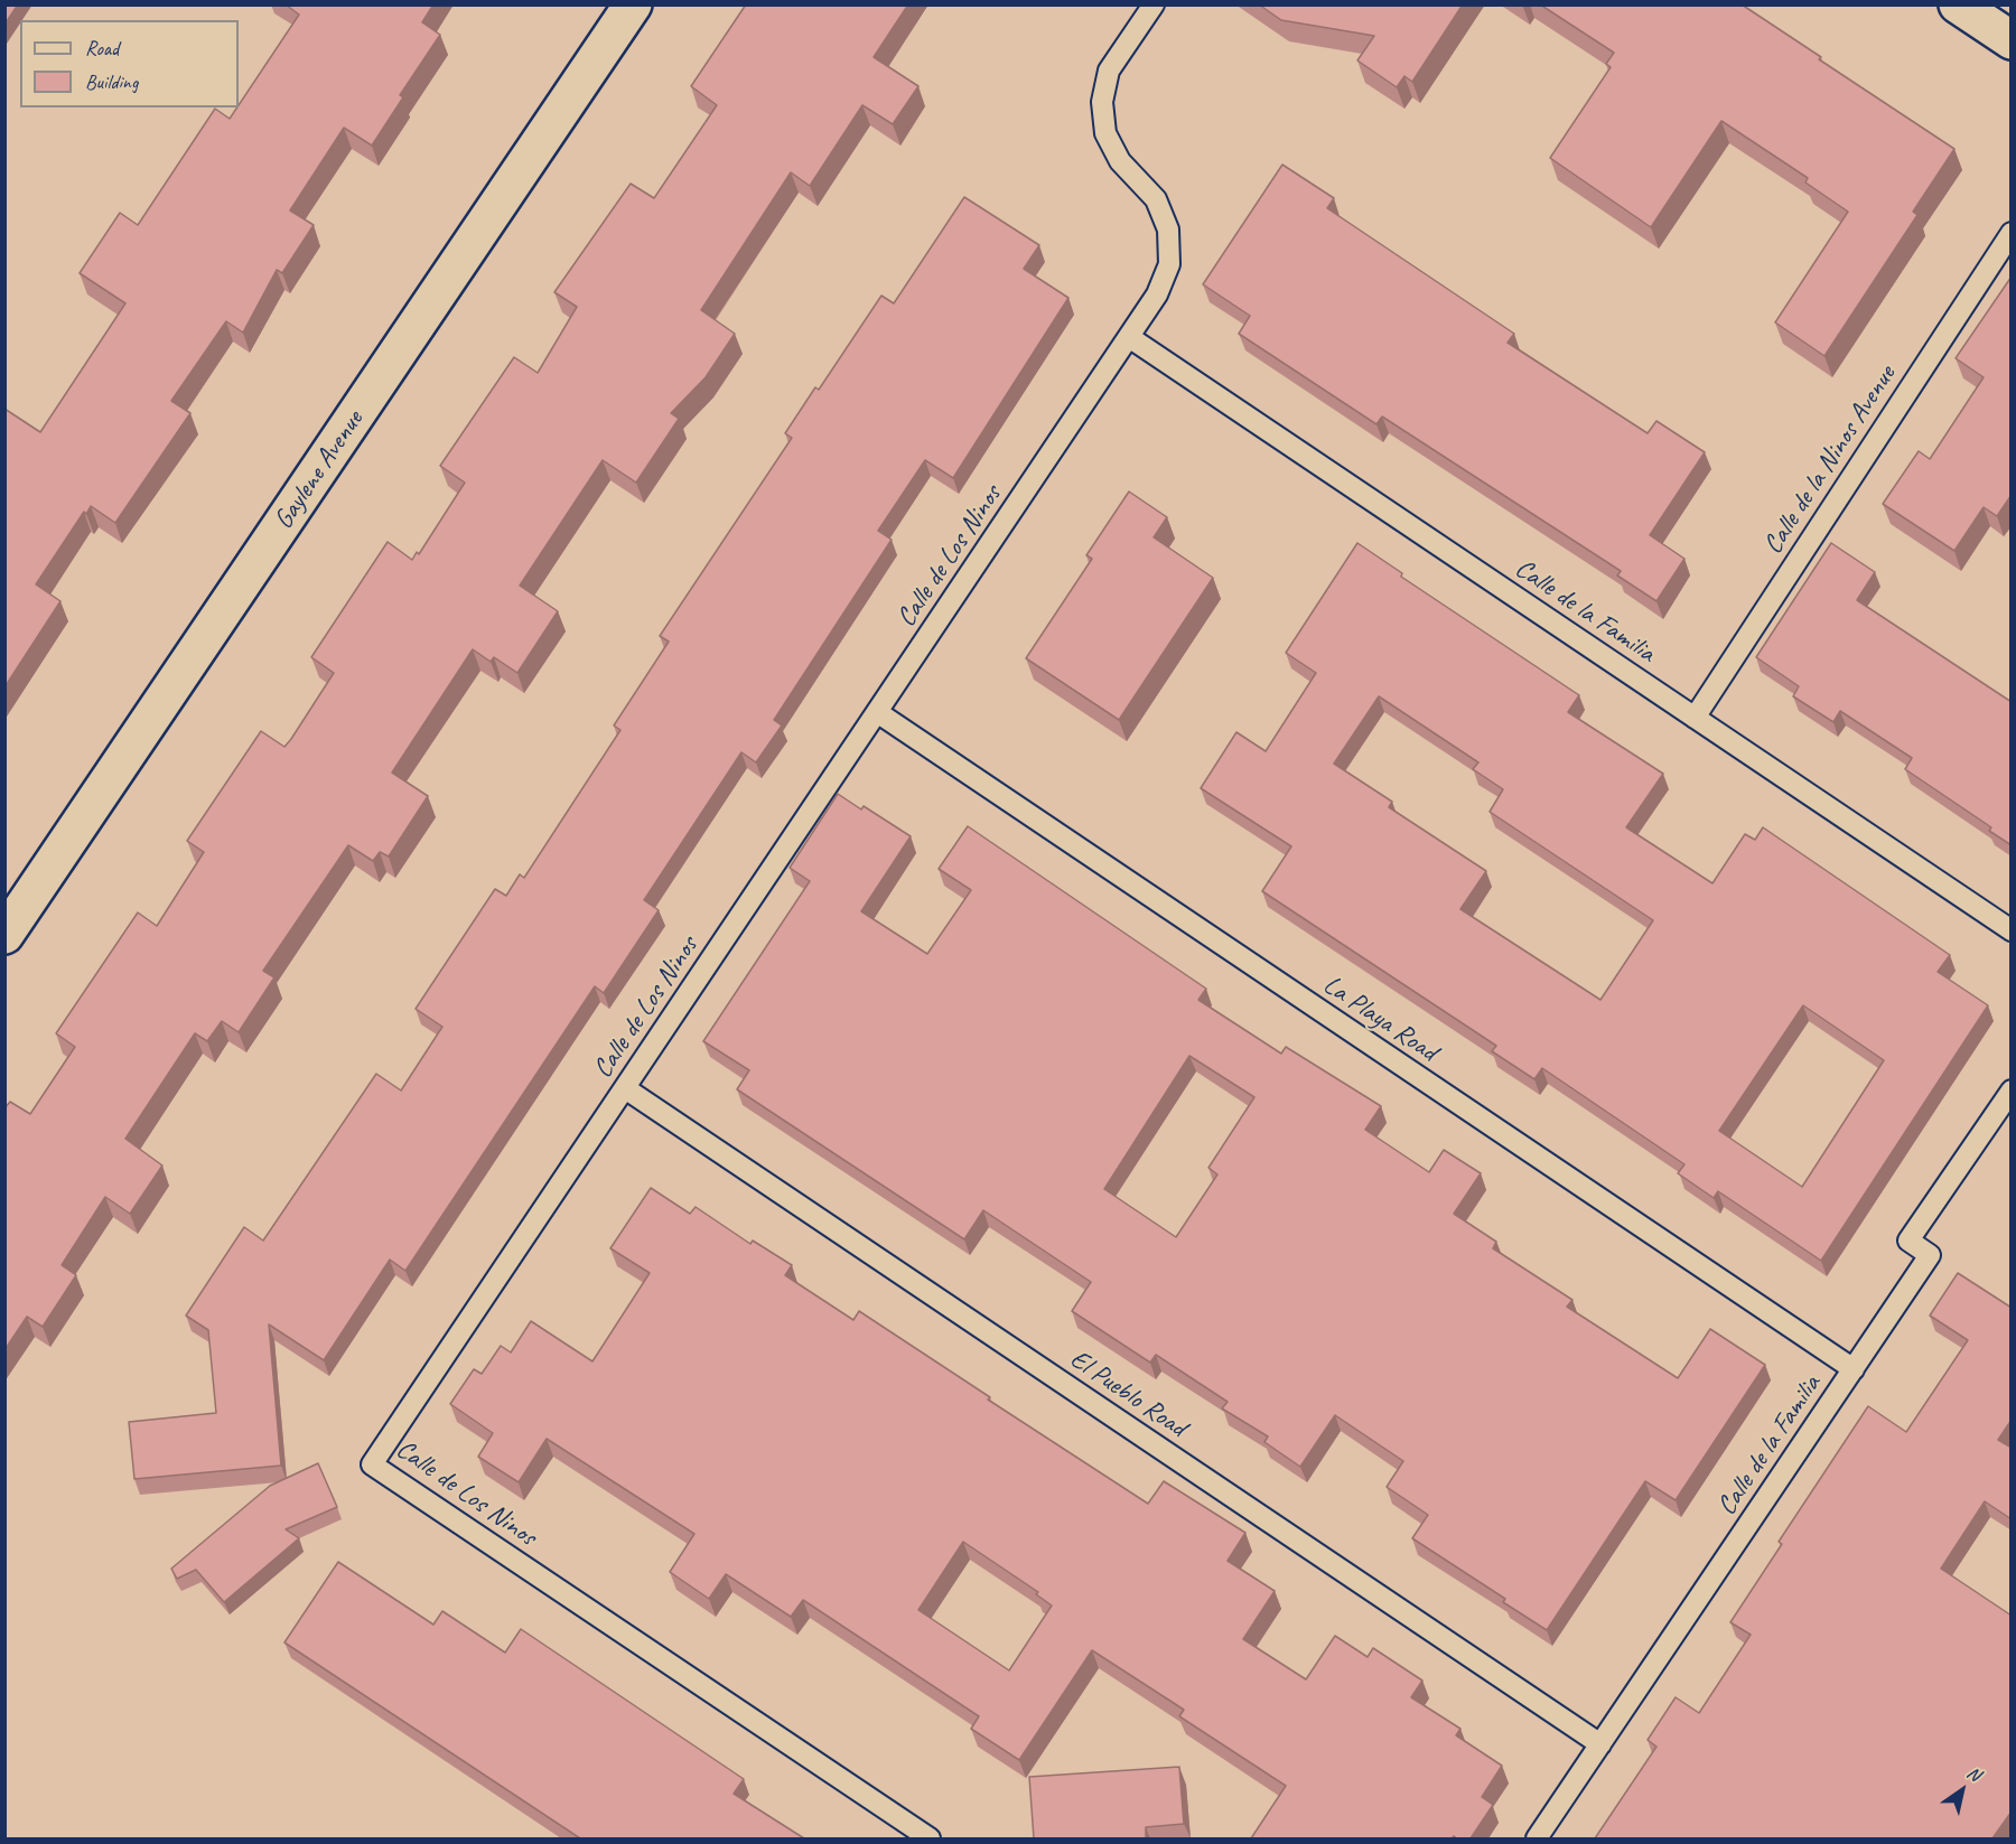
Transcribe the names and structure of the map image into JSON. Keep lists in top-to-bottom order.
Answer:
{
  "streets": {
    "street": ["Gaylene Avenue"],
    "lane": [
      "Calle de la Ninos Avenue",
      "Calle de Los Ninos",
      "Calle de la Familia",
      "La Playa Road",
      "El Pueblo Road"
    ]
  },
  "crossings": [
    ["Calle de la Ninos Avenue", "Calle de la Familia"],
    ["Calle de Los Ninos", "Calle de la Familia"],
    ["Calle de Los Ninos", "La Playa Road"],
    ["Calle de Los Ninos", "El Pueblo Road"],
    ["Calle de la Familia", "La Playa Road"],
    ["Calle de la Familia", "El Pueblo Road"]
  ],
  "legend": ["Road", "Building"],
  "north": "top right"
}
